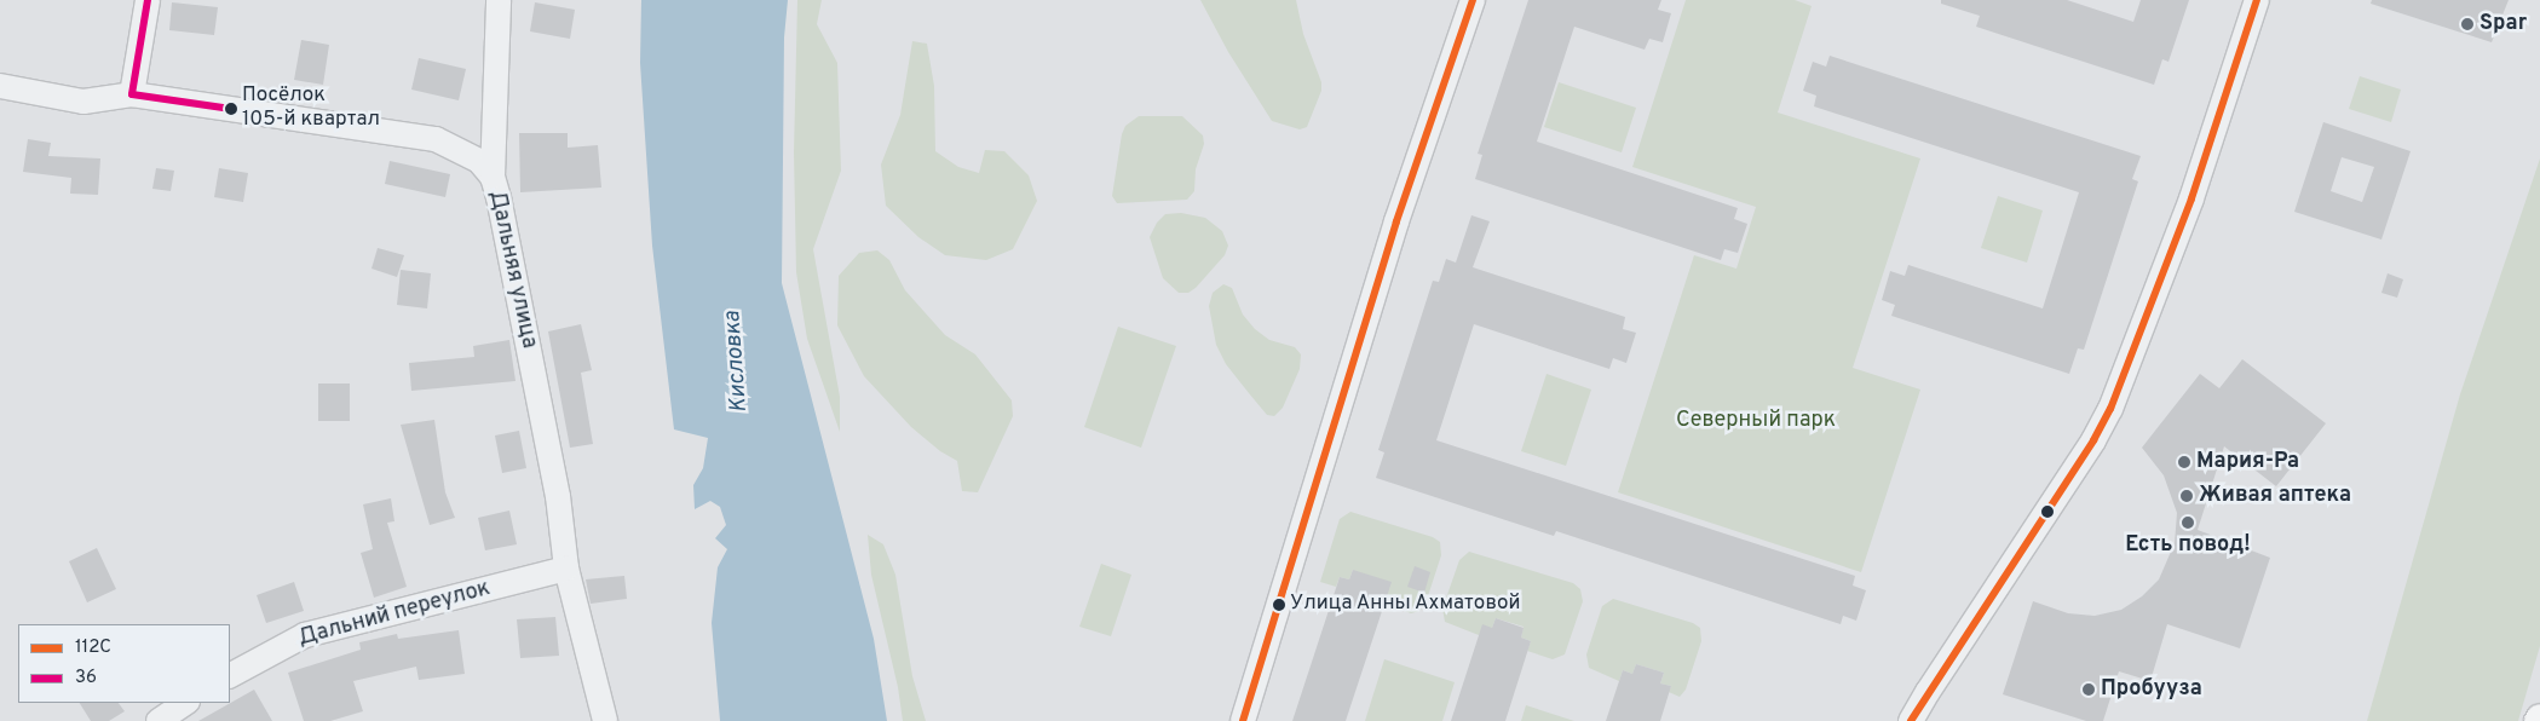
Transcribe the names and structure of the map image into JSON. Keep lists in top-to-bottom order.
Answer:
{
  "streets": {
    "street": ["Дальняя улица", "Дальний переулок"]
  },
  "crossings": [
    ["Дальняя улица", "Дальний переулок"]
  ],
  "water": ["Кисловка"],
  "parks": ["Северный парк"],
  "places": [
    "Spar",
    "Посёлок 105-й квартал",
    "Мария-Ра",
    "Живая аптека",
    "Есть повод!",
    "Улица Анны Ахматовой",
    "Пробууза"
  ],
  "lines": ["transit line 112С", "transit line 36"],
  "legend": ["112С", "36"]
}
